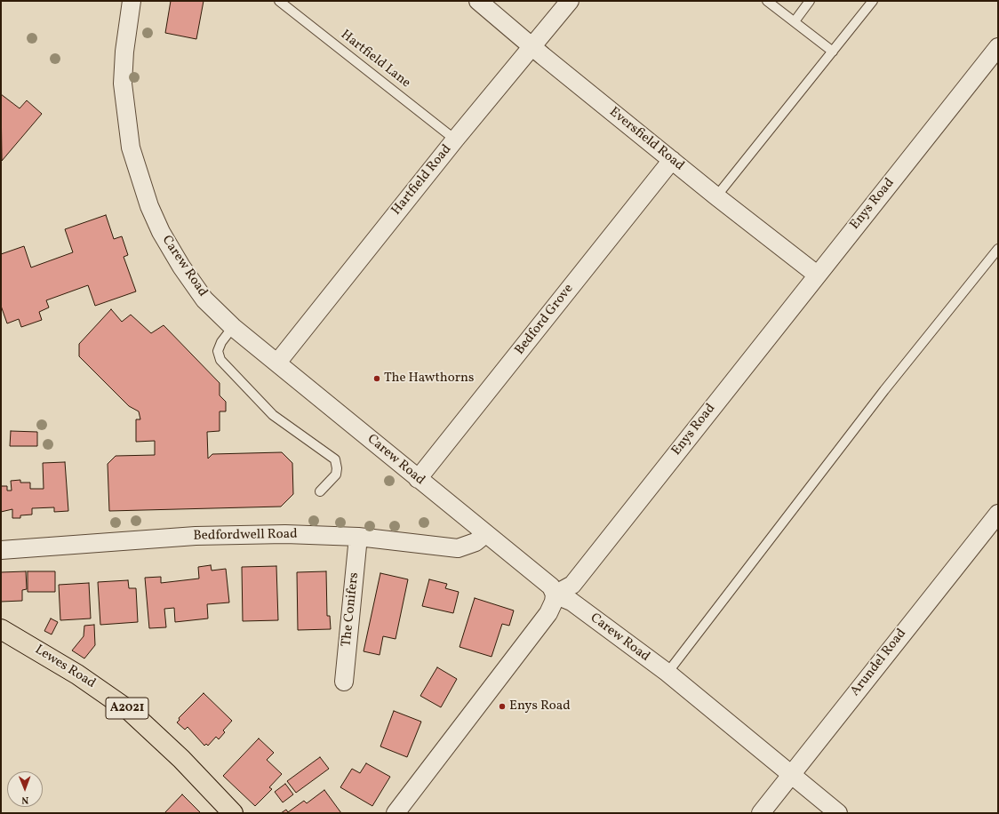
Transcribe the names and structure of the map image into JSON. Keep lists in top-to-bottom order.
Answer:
{
  "streets": {
    "main road": ["Lewes Road", "A2021"],
    "street": [
      "Eversfield Road",
      "Hartfield Road",
      "Enys Road",
      "Carew Road",
      "Bedford Grove",
      "Bedfordwell Road",
      "The Conifers",
      "Arundel Road"
    ],
    "lane": ["Hartfield Lane"]
  },
  "crossings": [
    ["Hartfield Lane", "Hartfield Road"],
    ["Eversfield Road", "Hartfield Road"],
    ["Eversfield Road", "Enys Road"],
    ["Eversfield Road", "Bedford Grove"],
    ["Hartfield Road", "Carew Road"],
    ["Enys Road", "Carew Road"],
    ["Carew Road", "Bedford Grove"],
    ["Carew Road", "Bedfordwell Road"],
    ["Carew Road", "Arundel Road"],
    ["Bedfordwell Road", "The Conifers"]
  ],
  "places": ["The Hawthorns", "Enys Road"],
  "north": "bottom"
}
